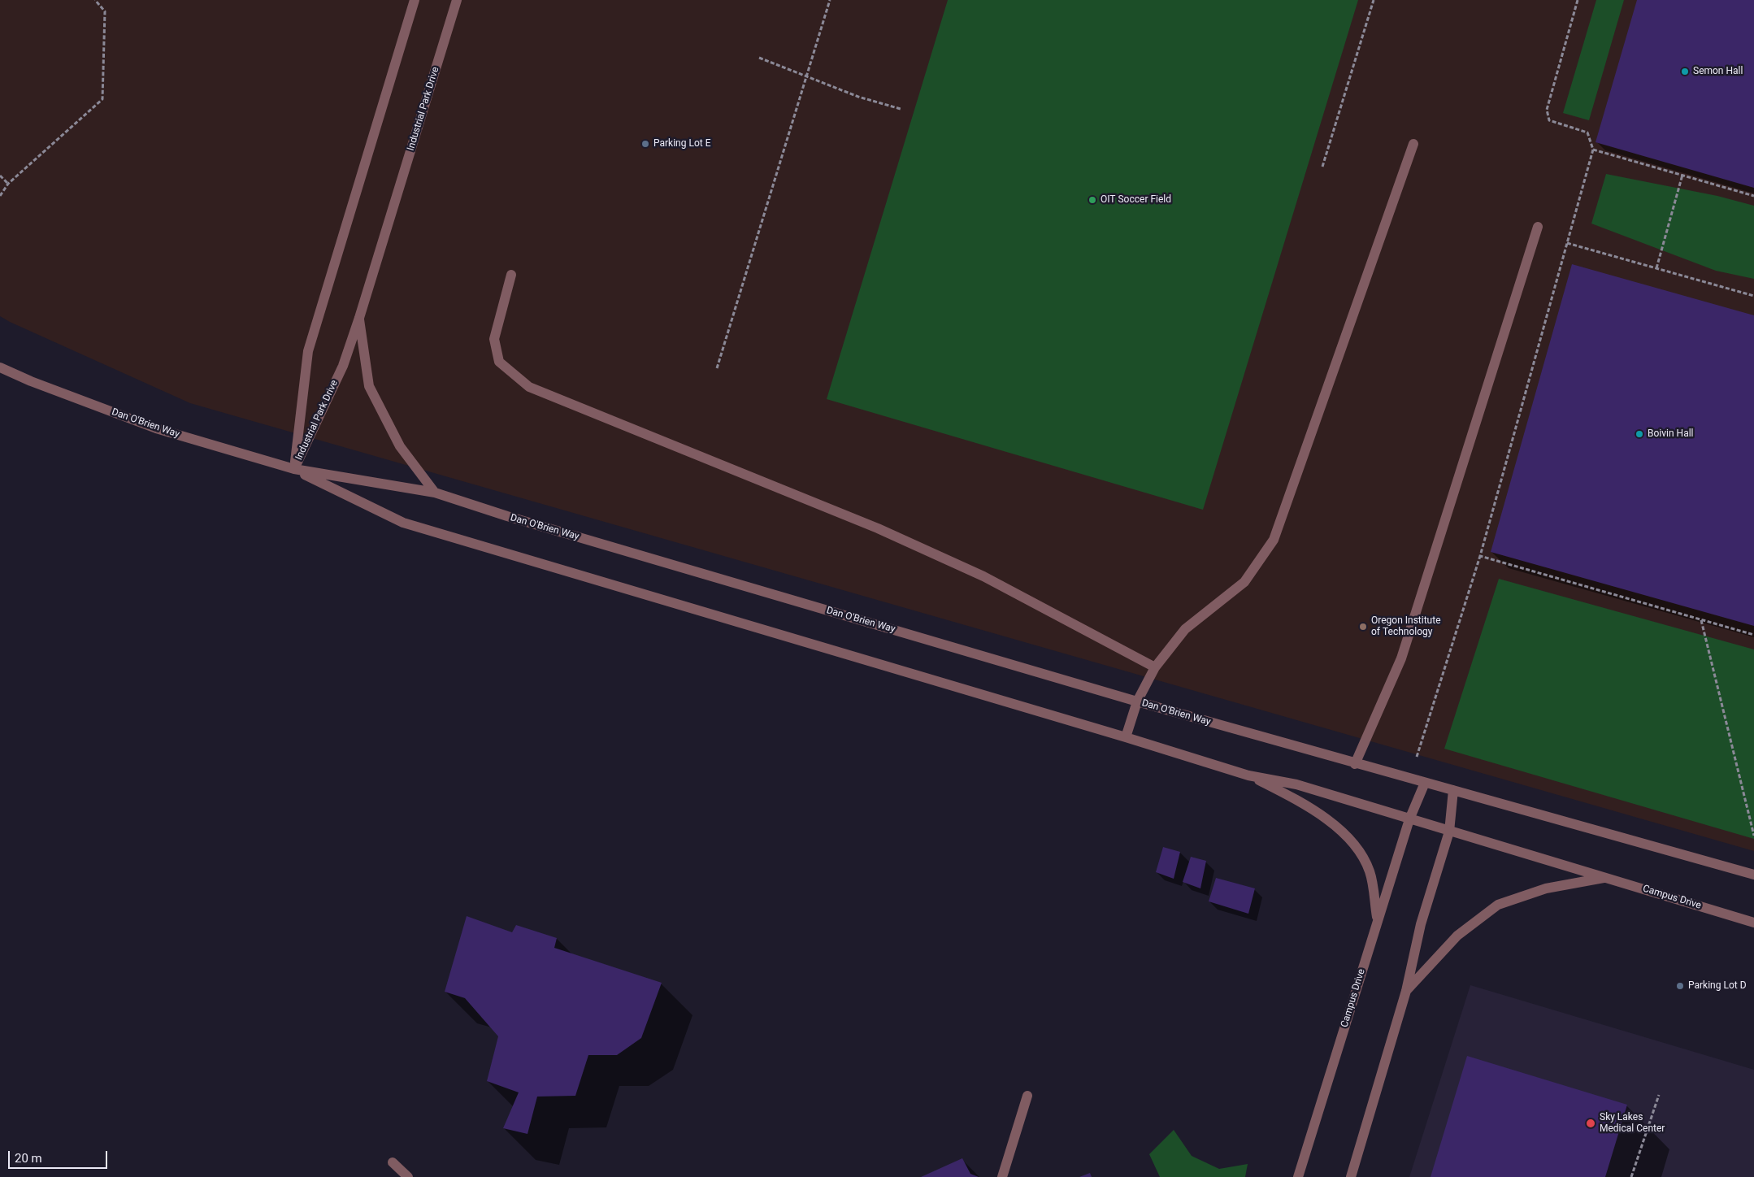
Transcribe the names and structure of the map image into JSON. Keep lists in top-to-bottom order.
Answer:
{
  "streets": {
    "street": ["Industrial Park Drive", "Dan O'Brien Way", "Campus Drive"]
  },
  "crossings": [
    ["Industrial Park Drive", "Dan O'Brien Way"],
    ["Dan O'Brien Way", "Campus Drive"]
  ],
  "places": [
    "Semon Hall",
    "Parking Lot E",
    "OIT Soccer Field",
    "Boivin Hall",
    "Oregon Institute of Technology",
    "Parking Lot D",
    "Sky Lakes Medical Center"
  ],
  "scale_bar": "20 m"
}
